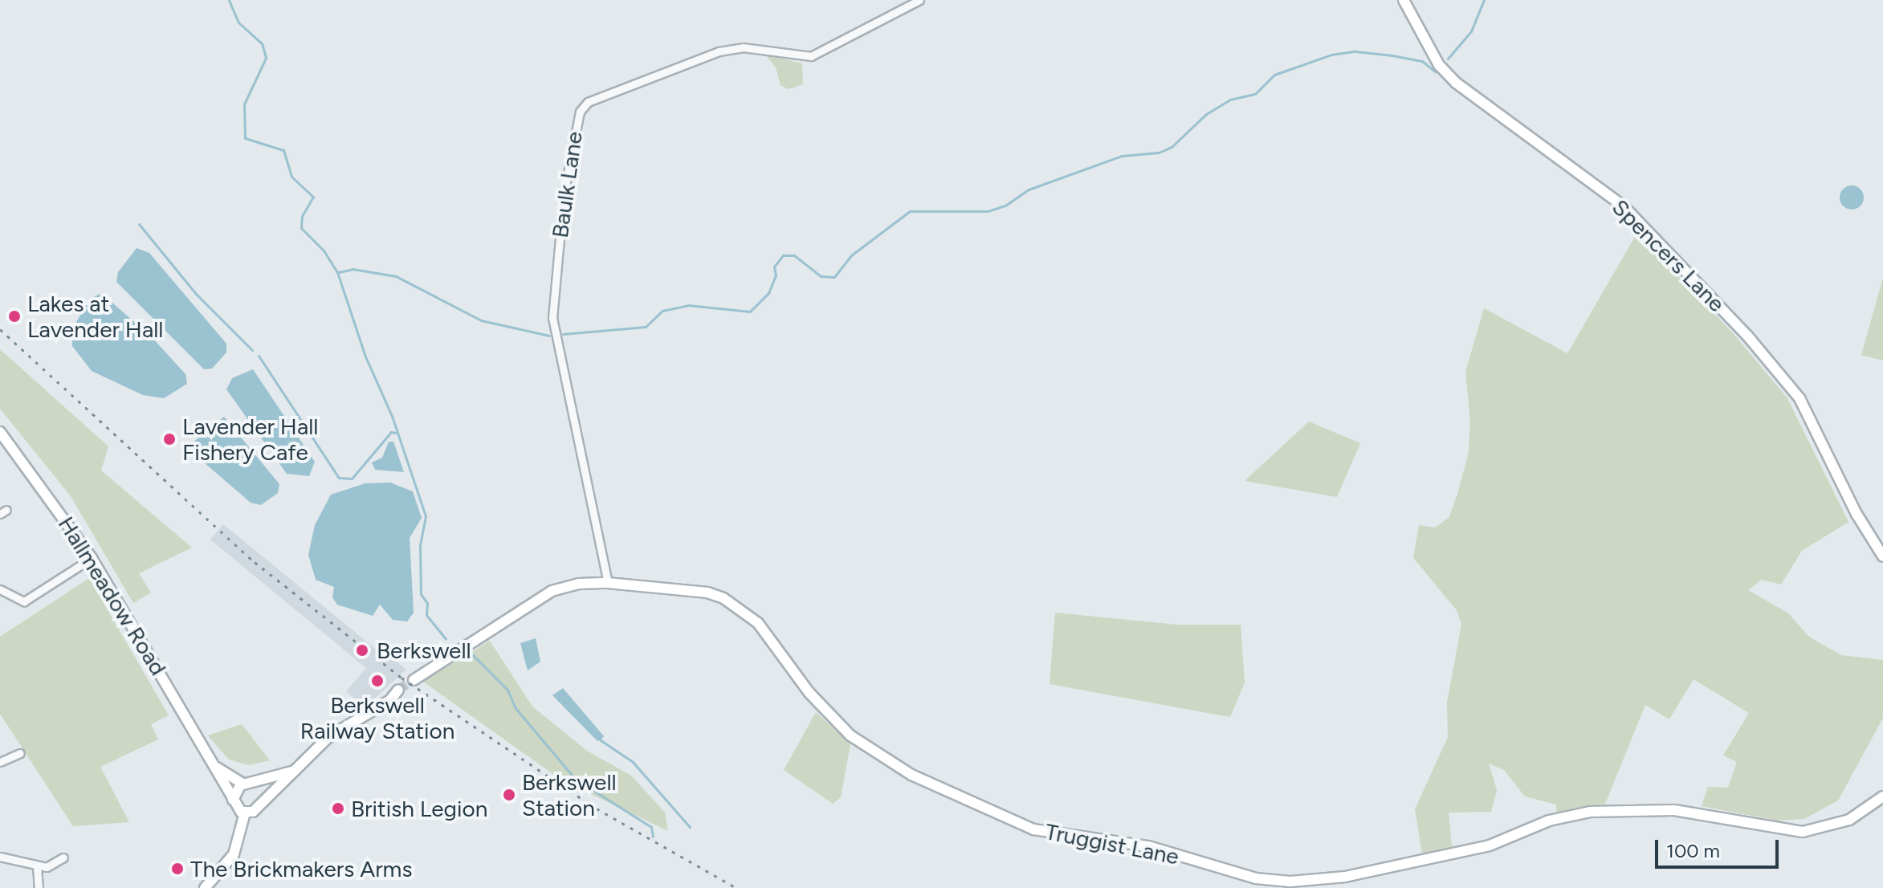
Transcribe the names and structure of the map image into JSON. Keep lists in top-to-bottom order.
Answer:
{
  "streets": {
    "street": [
      "Baulk Lane",
      "Spencers Lane",
      "Hallmeadow Road",
      "Truggist Lane"
    ]
  },
  "crossings": [
    ["Baulk Lane", "Truggist Lane"]
  ],
  "places": [
    "Lakes at Lavender Hall",
    "Lavender Hall Fishery Cafe",
    "Berkswell",
    "Berkswell Railway Station",
    "Berkswell Station",
    "British Legion",
    "The Brickmakers Arms"
  ],
  "scale_bar": "100 m"
}
